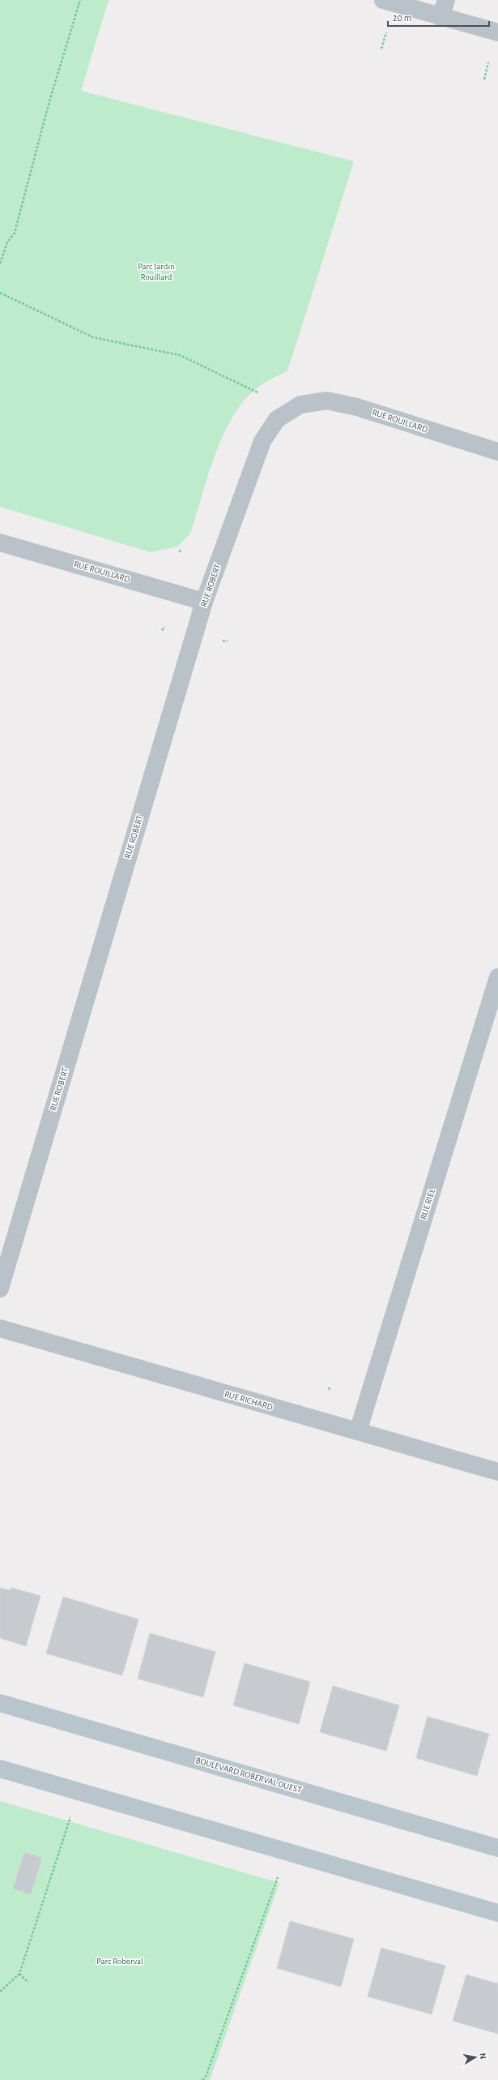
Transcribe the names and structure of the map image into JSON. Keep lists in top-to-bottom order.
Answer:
{
  "streets": {
    "street": [
      "RUE ROUILLARD",
      "RUE ROBERT",
      "RUE RIEL",
      "RUE RICHARD",
      "BOULEVARD ROBERVAL OUEST"
    ]
  },
  "crossings": [
    ["RUE ROUILLARD", "RUE ROBERT"],
    ["RUE RIEL", "RUE RICHARD"]
  ],
  "parks": ["Parc Jardin Rouillard", "Parc Roberval"],
  "scale_bar": "20 m",
  "north": "right"
}
